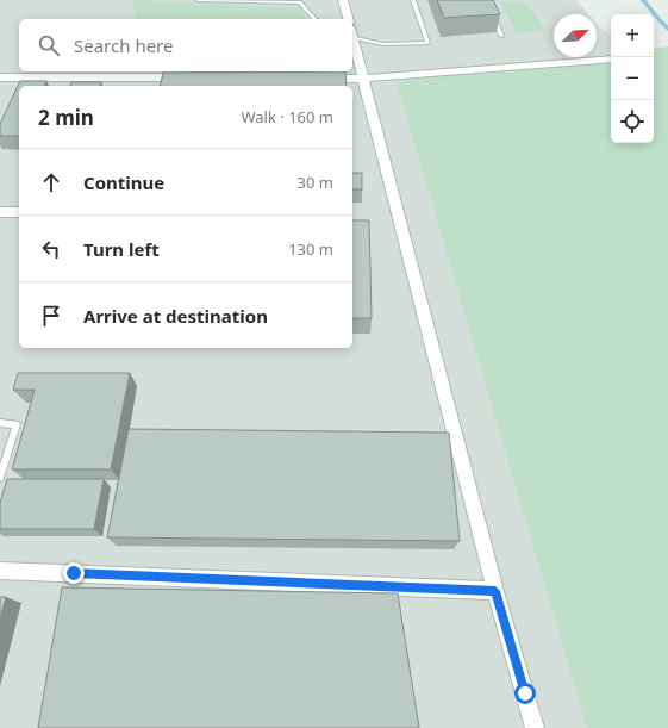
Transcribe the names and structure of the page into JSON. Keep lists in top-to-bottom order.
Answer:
{
  "north": "top right",
  "page": {
    "map_buttons": ["+", "−"],
    "search": "Search here",
    "heading": ["2 min", "Walk · 160 m"],
    "list": [
      ["Continue", "30 m"],
      ["Turn left", "130 m"],
      "Arrive at destination"
    ]
  }
}
